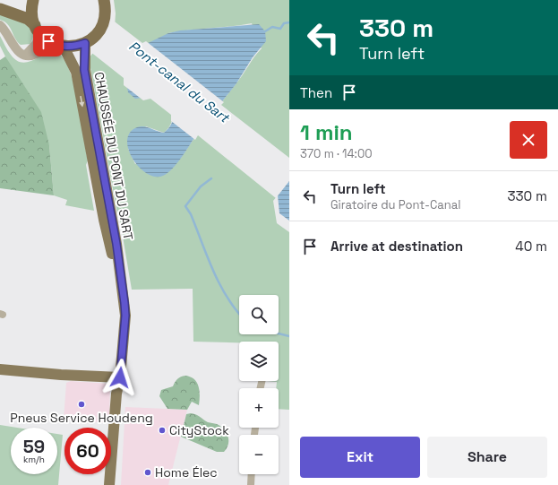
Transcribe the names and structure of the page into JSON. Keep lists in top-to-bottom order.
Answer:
{
  "streets": {
    "main road": ["CHAUSSÉE DU PONT DU SART"]
  },
  "water": ["Pont-canal du Sart"],
  "places": ["Pneus Service Houdeng", "CityStock", "Home Élec"],
  "page": {
    "turn": ["330 m", "Turn left"],
    "then": "Then",
    "heading": ["1 min", "370 m · 14:00"],
    "list": [
      {
        "name": "Turn left",
        "note": "Giratoire du Pont-Canal",
        "value": "330 m"
      },
      {
        "name": "Arrive at destination",
        "value": "40 m"
      }
    ],
    "map_buttons": ["+", "−"],
    "speed": "59 km/h",
    "limit": "60",
    "buttons": ["Exit", "Share"]
  }
}
